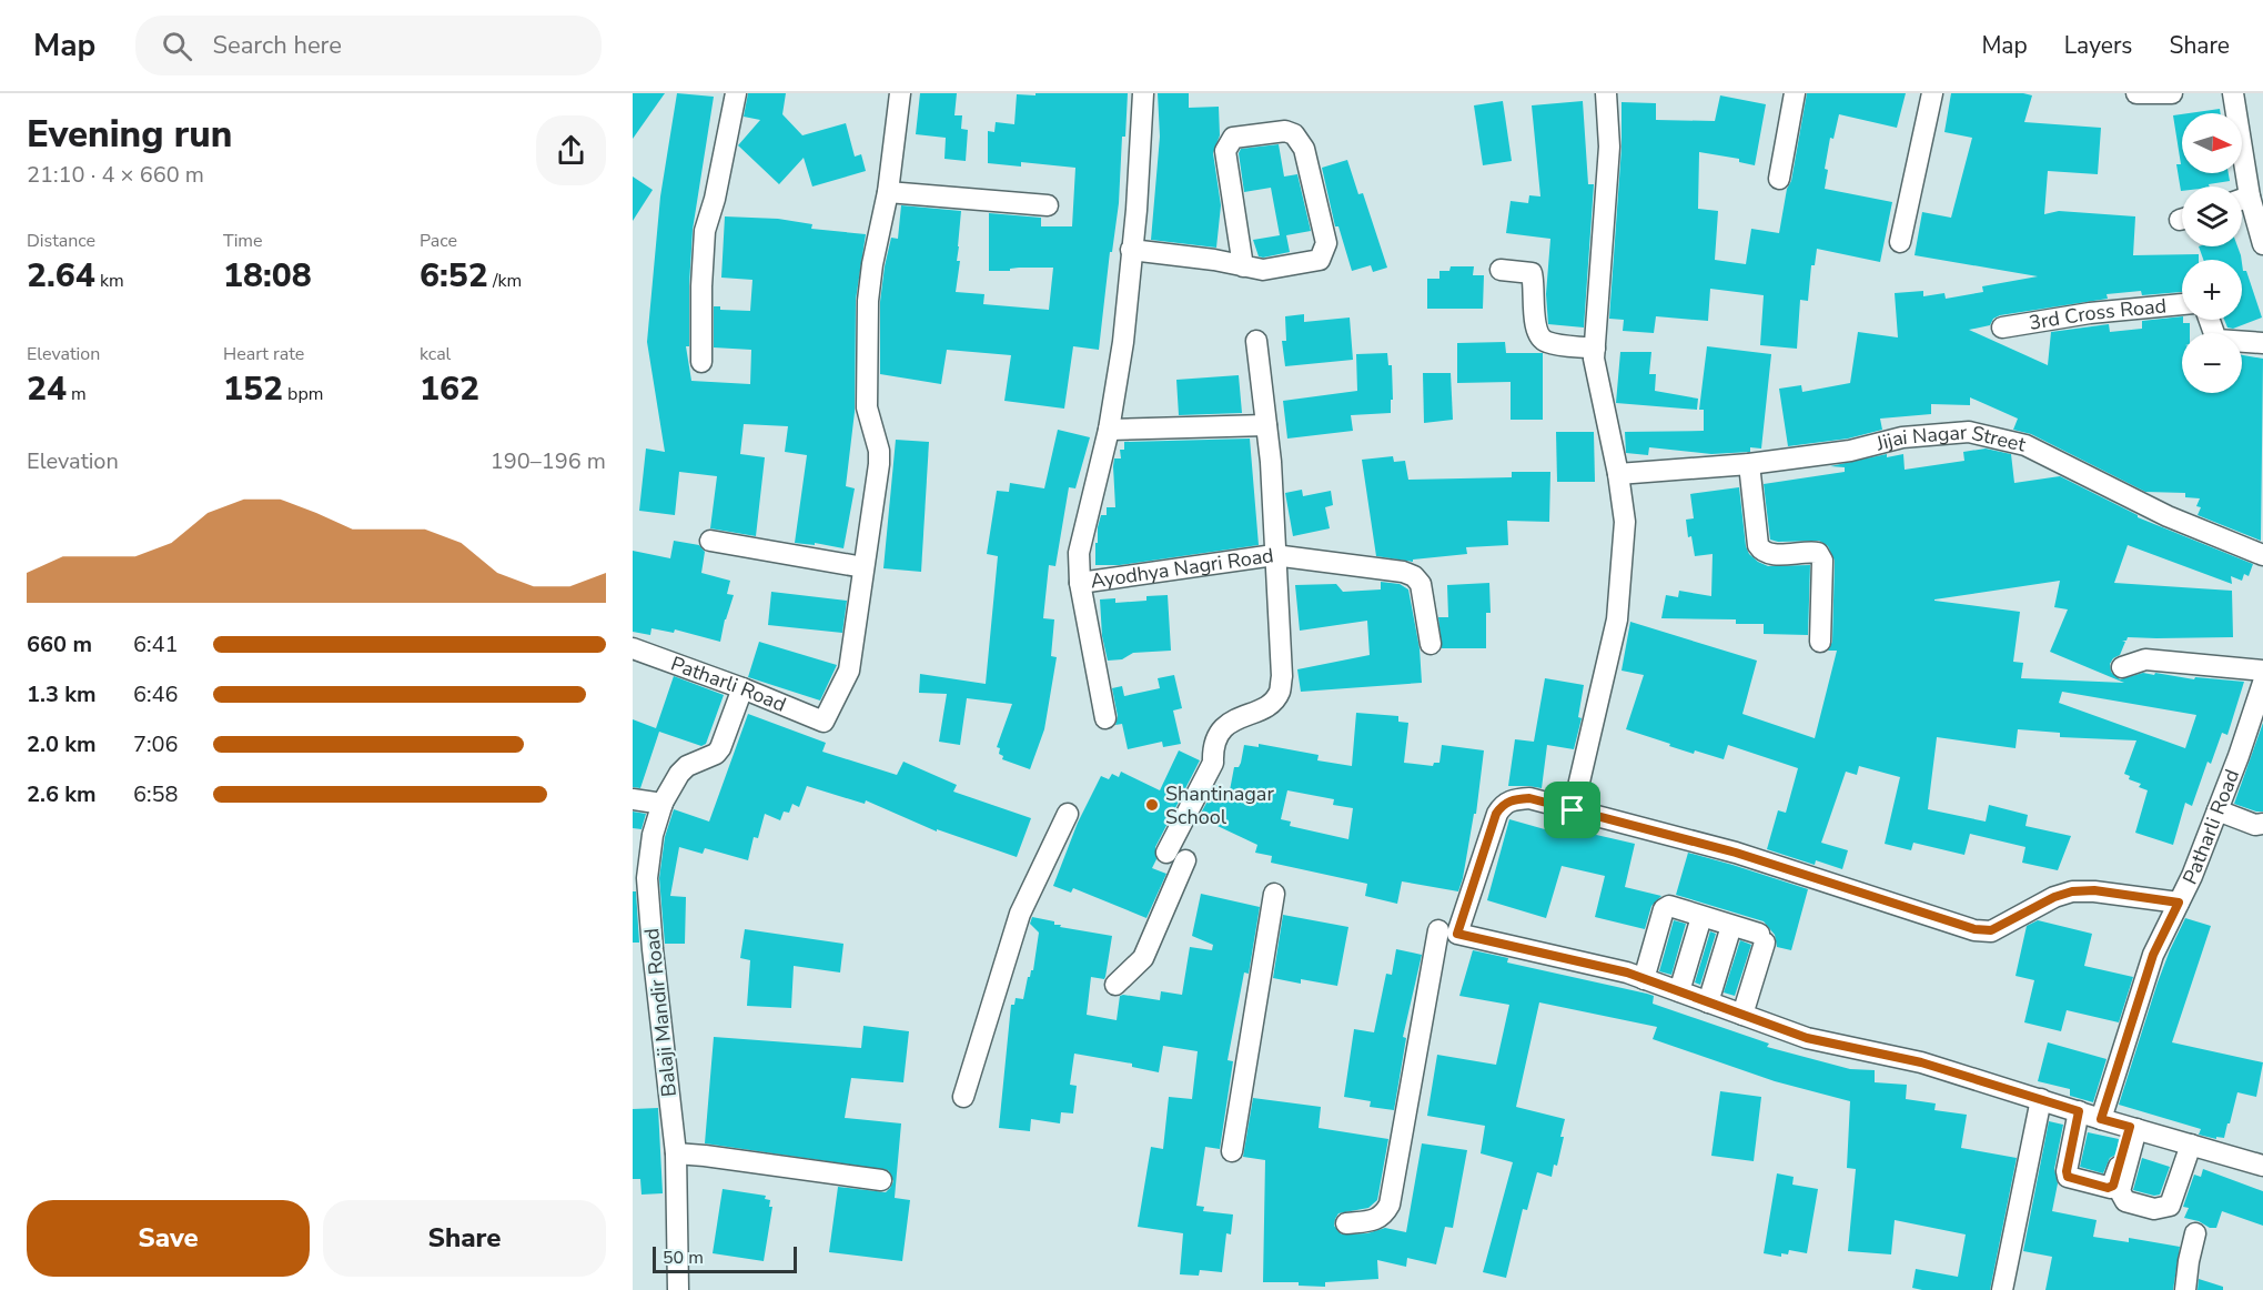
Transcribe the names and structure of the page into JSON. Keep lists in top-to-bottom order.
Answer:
{
  "streets": {
    "street": [
      "3rd Cross Road",
      "Jijai Nagar Street",
      "Ayodhya Nagri Road",
      "Patharli Road",
      "Balaji Mandir Road"
    ]
  },
  "crossings": [
    ["Patharli Road", "Balaji Mandir Road"]
  ],
  "places": ["Shantinagar School"],
  "scale_bar": "50 m",
  "north": "right",
  "page": {
    "header": "Map",
    "search": "Search here",
    "nav": ["Map", "Layers", "Share"],
    "heading": ["Evening run", "21:10 · 4 × 660 m"],
    "map_buttons": ["+", "−"],
    "stats": [
      ["Distance", "2.64 km"],
      ["Time", "18:08"],
      ["Pace", "6:52 /km"],
      ["Elevation", "24 m"],
      ["Heart rate", "152 bpm"],
      ["kcal", "162"]
    ],
    "chart": ["Elevation", "190–196 m"],
    "list": [
      {
        "name": "660 m",
        "note": "6:41"
      },
      {
        "name": "1.3 km",
        "note": "6:46"
      },
      {
        "name": "2.0 km",
        "note": "7:06"
      },
      {
        "name": "2.6 km",
        "note": "6:58"
      }
    ],
    "buttons": ["Save", "Share"],
    "scale": "50 m"
  }
}
